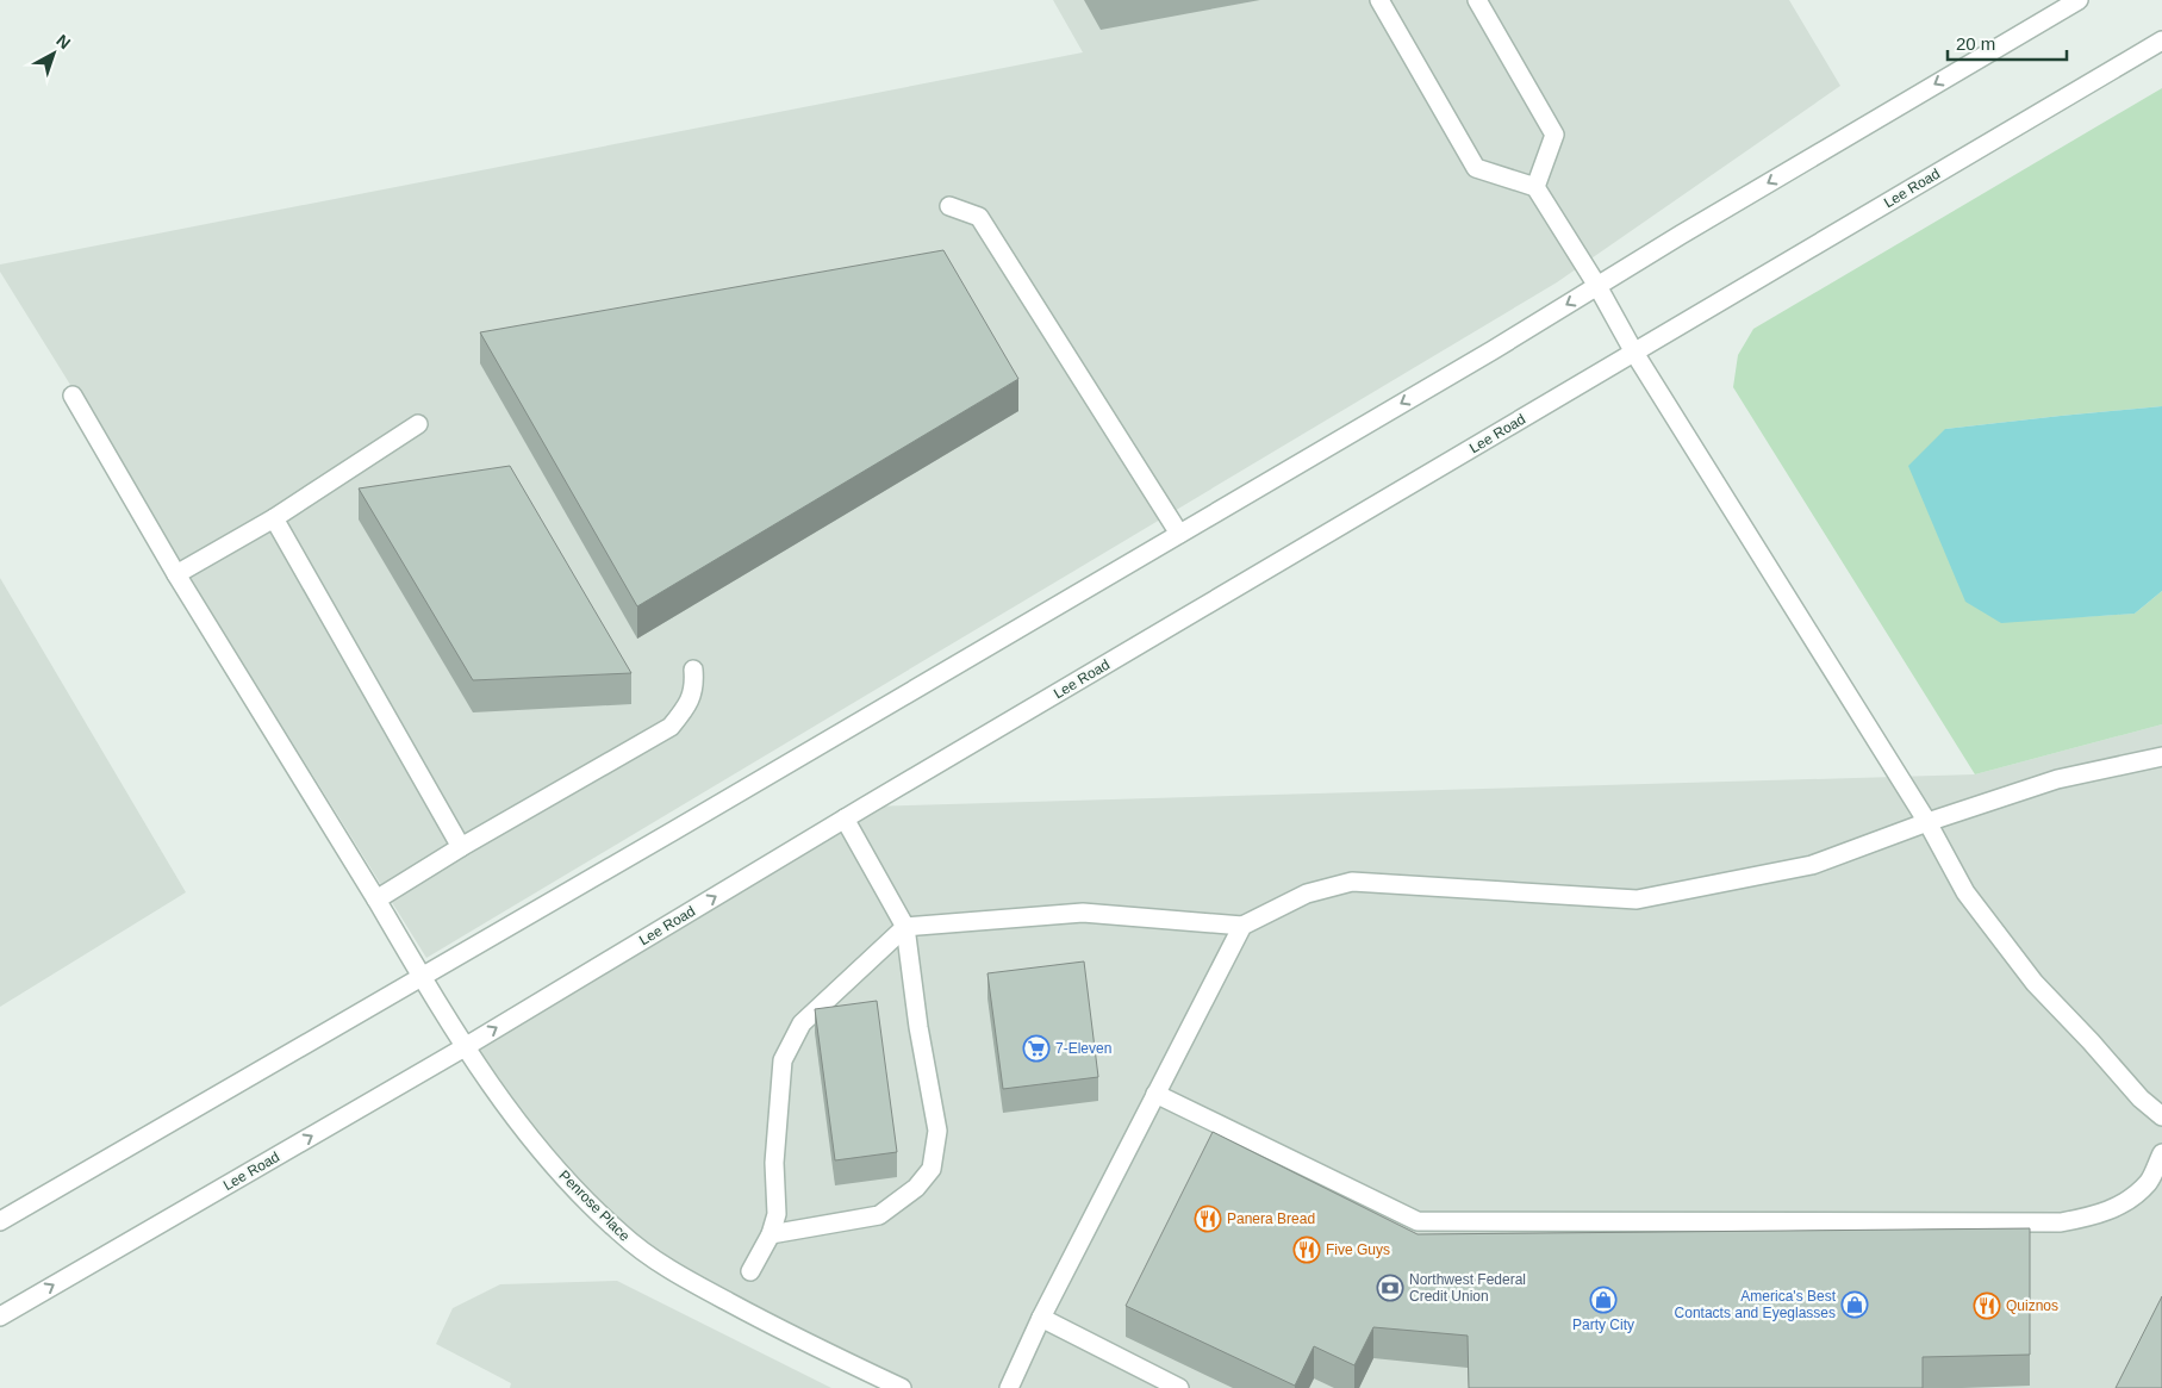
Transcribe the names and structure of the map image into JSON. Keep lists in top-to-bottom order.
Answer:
{
  "streets": {
    "street": ["Lee Road", "Penrose Place"]
  },
  "crossings": [
    ["Lee Road", "Penrose Place"]
  ],
  "places": {
    "supermarket": ["7-Eleven"],
    "restaurant": ["Panera Bread", "Five Guys", "Quiznos"],
    "bank": ["Northwest Federal Credit Union"],
    "shop": ["Party City", "America's Best Contacts and Eyeglasses"]
  },
  "scale_bar": "20 m",
  "north": "top right"
}
